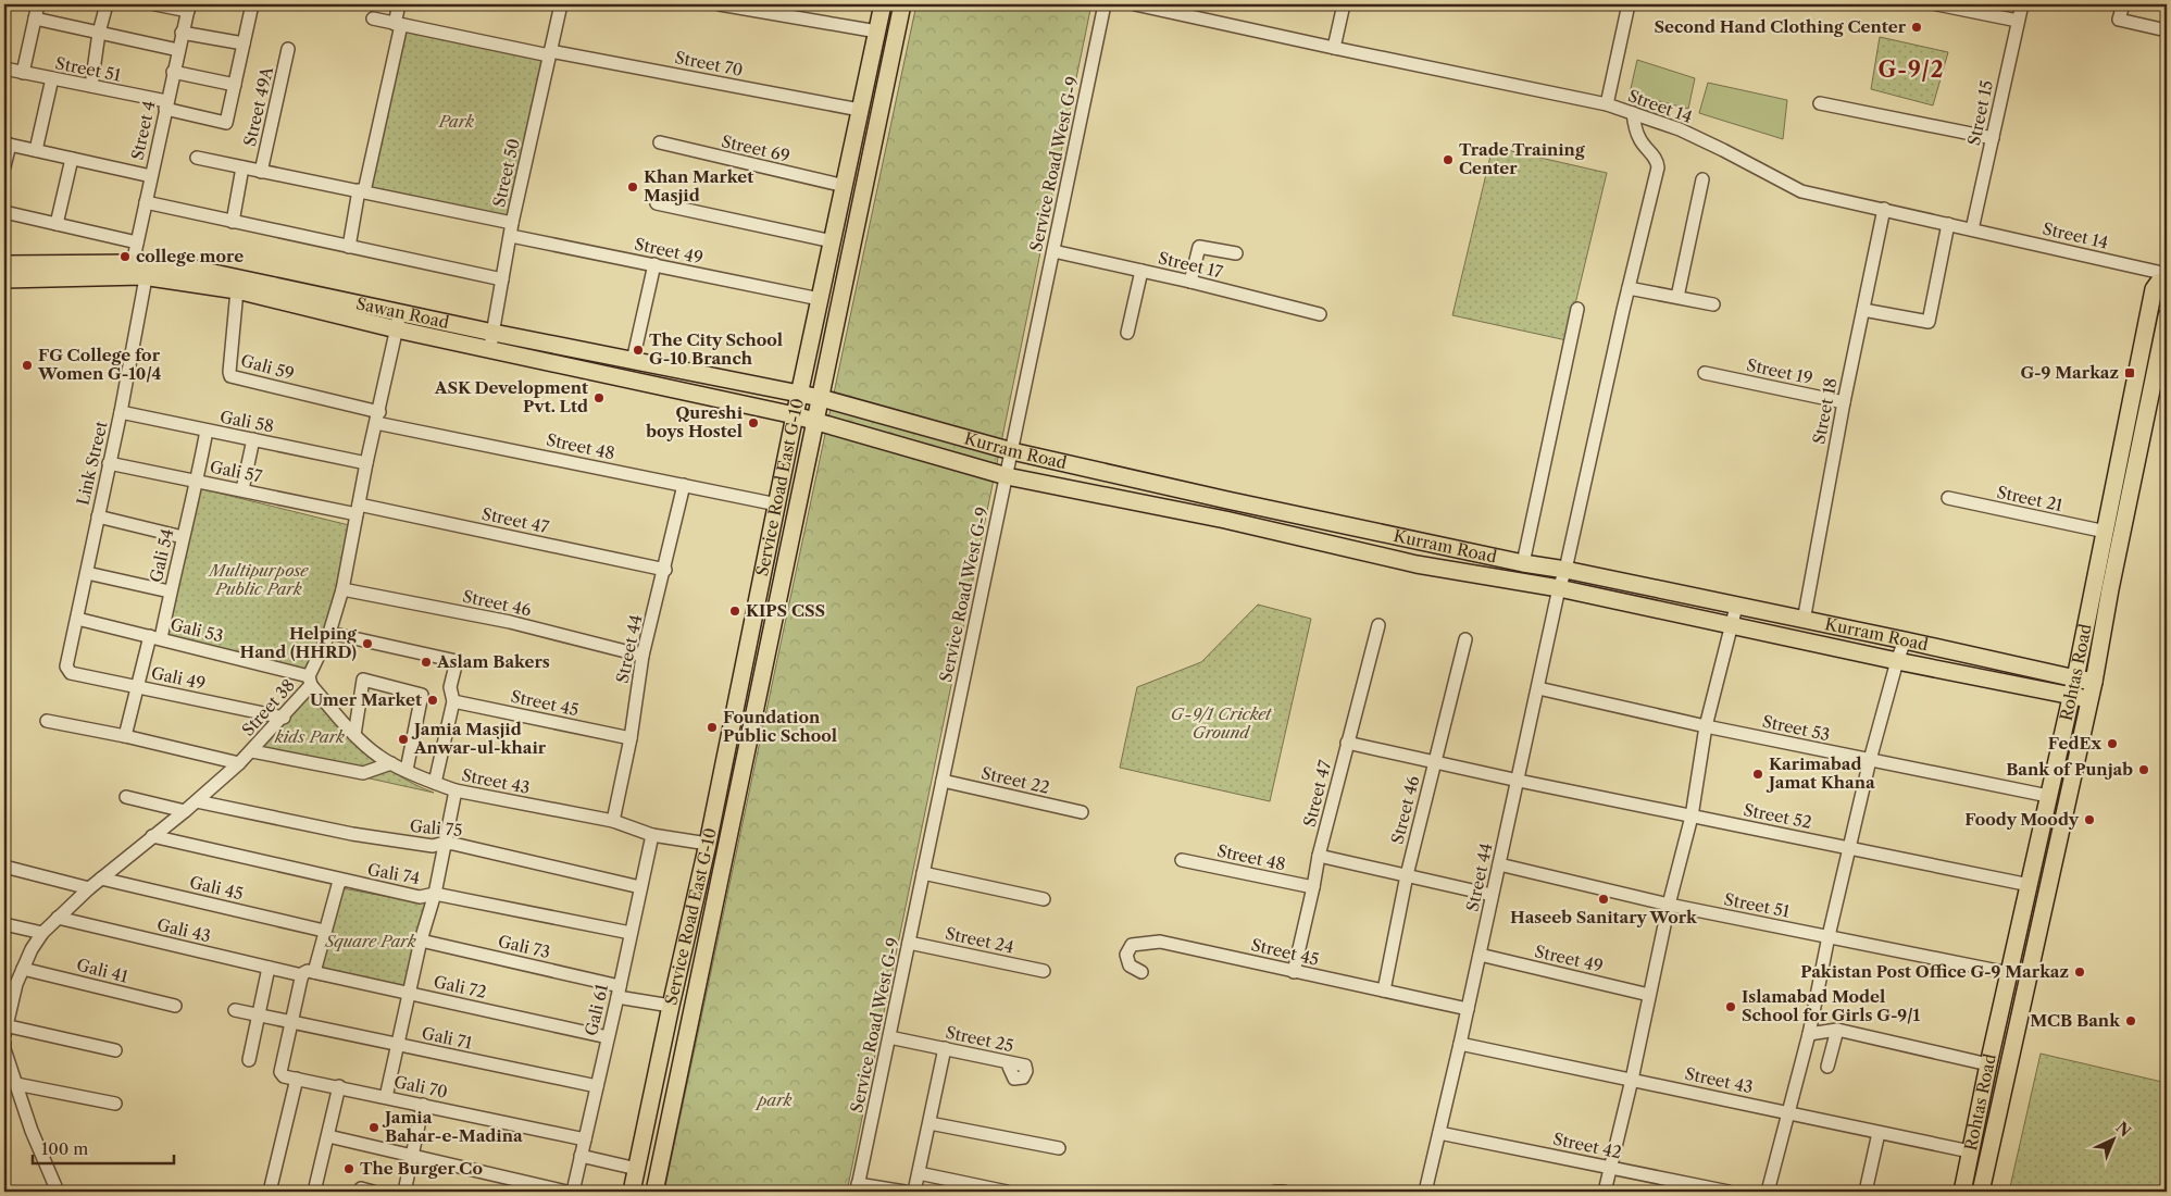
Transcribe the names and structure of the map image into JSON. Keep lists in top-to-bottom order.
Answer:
{
  "streets": {
    "main road": [
      "Sawan Road",
      "Kurram Road",
      "Service Road East G-10",
      "Rohtas Road"
    ],
    "street": [
      "Street 70",
      "Street 51",
      "Street 49A",
      "Street 14",
      "Street 15",
      "Street 4",
      "Street 69",
      "Service Road West G-9",
      "Street 50",
      "Street 49",
      "Street 17",
      "Gali 59",
      "Street 19",
      "Street 18",
      "Gali 58",
      "Street 48",
      "Link Street",
      "Gali 57",
      "Street 21",
      "Street 47",
      "Gali 54",
      "Street 46",
      "Gali 53",
      "Street 44",
      "Gali 49",
      "Street 45",
      "Street 38",
      "Street 53",
      "Street 22",
      "Street 43",
      "Street 52",
      "Gali 75",
      "Gali 74",
      "Gali 45",
      "Gali 43",
      "Street 24",
      "Gali 73",
      "Gali 41",
      "Gali 72",
      "Gali 61",
      "Gali 71",
      "Street 25",
      "Gali 70",
      "Street 42"
    ]
  },
  "crossings": [
    ["Street 70", "Street 50"],
    ["Street 70", "Service Road East G-10"],
    ["Street 51", "Street 4"],
    ["Street 51", "Street 44"],
    ["Street 51", "Rohtas Road"],
    ["Street 14", "Street 15"],
    ["Street 14", "Street 18"],
    ["Street 14", "Street 44"],
    ["Street 14", "Rohtas Road"],
    ["Street 4", "Sawan Road"],
    ["Street 4", "Link Street"],
    ["Street 69", "Service Road East G-10"],
    ["Service Road West G-9", "Street 17"],
    ["Service Road West G-9", "Kurram Road"],
    ["Service Road West G-9", "Street 22"],
    ["Service Road West G-9", "Street 24"],
    ["Service Road West G-9", "Street 25"],
    ["Street 50", "Street 49"],
    ["Street 50", "Sawan Road"],
    ["Street 49", "Service Road East G-10"],
    ["Street 49", "Street 44"],
    ["Sawan Road", "Gali 59"],
    ["Sawan Road", "Kurram Road"],
    ["Sawan Road", "Link Street"],
    ["Sawan Road", "Service Road East G-10"],
    ["Sawan Road", "Street 38"],
    ["Gali 59", "Street 48"],
    ["Gali 59", "Street 38"],
    ["Street 19", "Street 18"],
    ["Street 18", "Kurram Road"],
    ["Gali 58", "Link Street"],
    ["Gali 58", "Gali 54"],
    ["Gali 58", "Street 38"],
    ["Street 48", "Service Road East G-10"],
    ["Street 48", "Street 47"],
    ["Street 48", "Street 44"],
    ["Street 48", "Street 38"],
    ["Kurram Road", "Service Road East G-10"],
    ["Kurram Road", "Street 44"],
    ["Kurram Road", "Rohtas Road"],
    ["Link Street", "Gali 57"],
    ["Link Street", "Gali 53"],
    ["Link Street", "Gali 49"],
    ["Gali 57", "Street 47"],
    ["Gali 57", "Gali 54"],
    ["Gali 57", "Street 38"],
    ["Service Road East G-10", "Street 43"],
    ["Service Road East G-10", "Gali 73"],
    ["Street 21", "Rohtas Road"],
    ["Street 47", "Street 44"],
    ["Street 47", "Street 45"],
    ["Street 47", "Street 38"],
    ["Street 47", "Street 52"],
    ["Gali 54", "Gali 53"],
    ["Gali 54", "Gali 49"],
    ["Street 46", "Street 44"],
    ["Street 46", "Street 45"],
    ["Street 46", "Street 38"],
    ["Street 46", "Street 52"],
    ["Gali 53", "Street 38"],
    ["Gali 53", "Street 43"],
    ["Street 44", "Street 45"],
    ["Street 44", "Street 53"],
    ["Street 44", "Street 43"],
    ["Street 44", "Street 52"],
    ["Street 44", "Street 42"],
    ["Rohtas Road", "Street 53"],
    ["Rohtas Road", "Street 43"],
    ["Rohtas Road", "Street 52"],
    ["Gali 49", "Street 38"],
    ["Street 38", "Street 43"],
    ["Street 38", "Gali 75"],
    ["Street 38", "Gali 74"],
    ["Street 38", "Gali 45"],
    ["Street 38", "Gali 43"],
    ["Street 38", "Gali 41"],
    ["Street 43", "Gali 61"],
    ["Gali 75", "Gali 61"],
    ["Gali 74", "Gali 61"],
    ["Gali 43", "Gali 72"],
    ["Gali 73", "Gali 61"],
    ["Gali 72", "Gali 61"],
    ["Gali 61", "Gali 71"],
    ["Gali 61", "Gali 70"],
    ["Gali 71", "Gali 70"]
  ],
  "districts": ["G-9/2"],
  "parks": [
    "Park",
    "Multipurpose Public Park",
    "G-9/1 Cricket Ground",
    "kids Park",
    "Square Park",
    "park"
  ],
  "places": {
    "other": [
      "Second Hand Clothing Center",
      "Trade Training Center",
      "Khan Market Masjid",
      "college more",
      "The City School G-10 Branch",
      "FG College for Women G-10/4",
      "ASK Development Pvt. Ltd",
      "Qureshi boys Hostel",
      "KIPS CSS",
      "Helping Hand (HHRD)",
      "Aslam Bakers",
      "Umer Market",
      "Foundation Public School",
      "Jamia Masjid Anwar-ul-khair",
      "FedEx",
      "Bank of Punjab",
      "Karimabad Jamat Khana",
      "Foody Moody",
      "Haseeb Sanitary Work",
      "Pakistan Post Office G-9 Markaz",
      "Islamabad Model School for Girls G-9/1",
      "MCB Bank",
      "Jamia Bahar-e-Madina",
      "The Burger Co"
    ],
    "transit": ["G-9 Markaz"]
  },
  "scale_bar": "100 m",
  "north": "top right"
}
